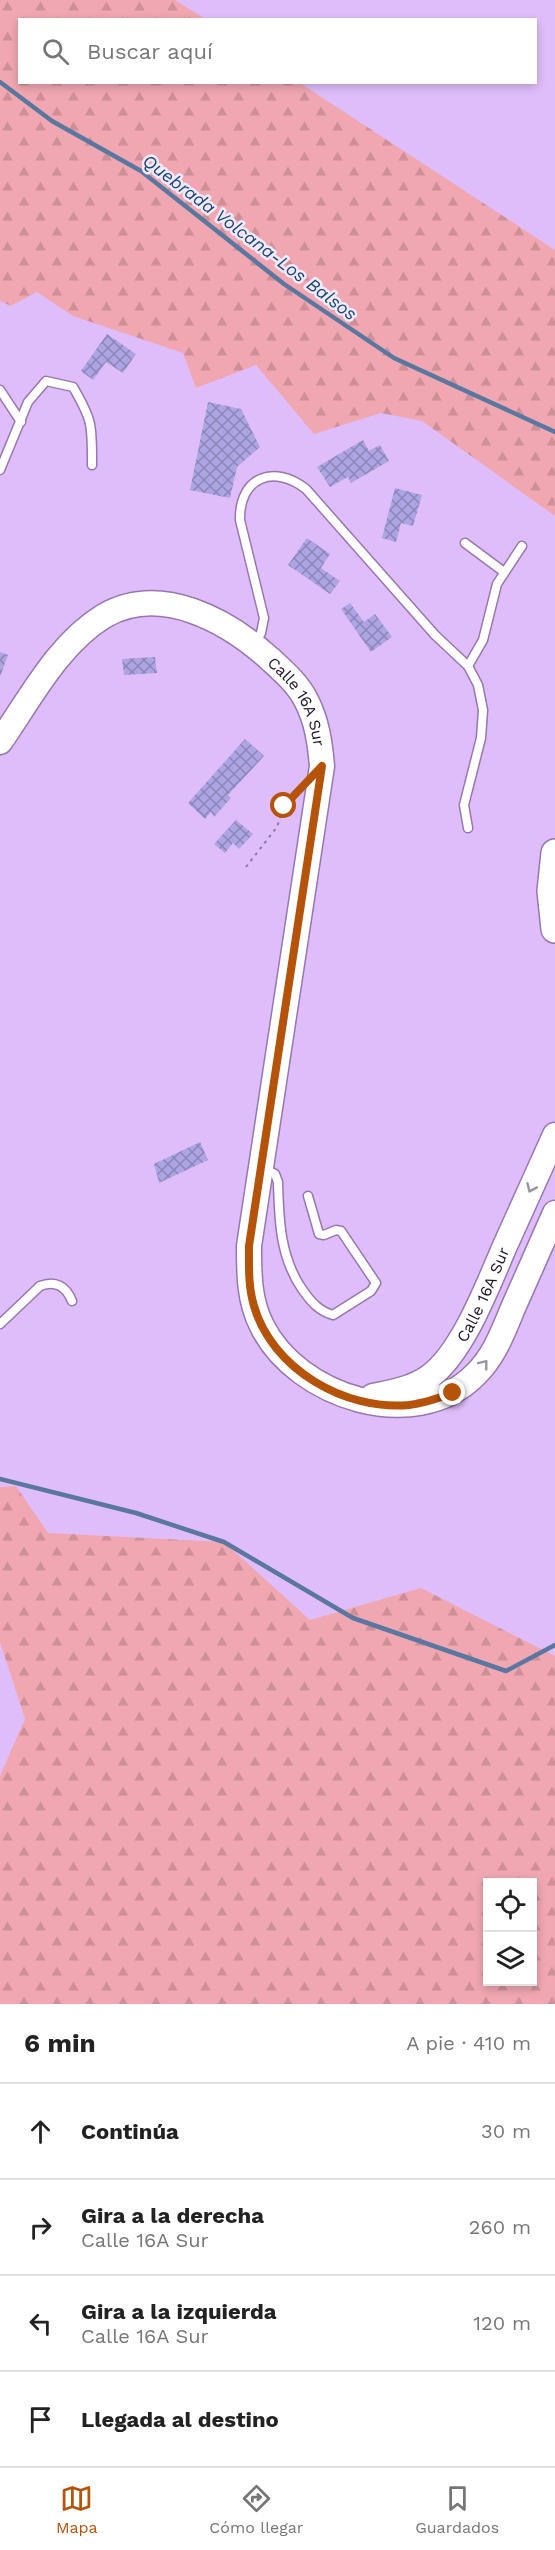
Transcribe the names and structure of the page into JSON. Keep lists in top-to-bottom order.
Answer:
{
  "streets": {
    "main road": ["Calle 16A Sur"]
  },
  "water": ["Quebrada Volcana-Los Balsos"],
  "page": {
    "search": "Buscar aquí",
    "heading": ["6 min", "A pie · 410 m"],
    "list": [
      ["Continúa", "30 m"],
      ["Gira a la derecha", "Calle 16A Sur", "260 m"],
      ["Gira a la izquierda", "Calle 16A Sur", "120 m"],
      "Llegada al destino"
    ],
    "nav": ["Mapa", "Cómo llegar", "Guardados"]
  }
}
